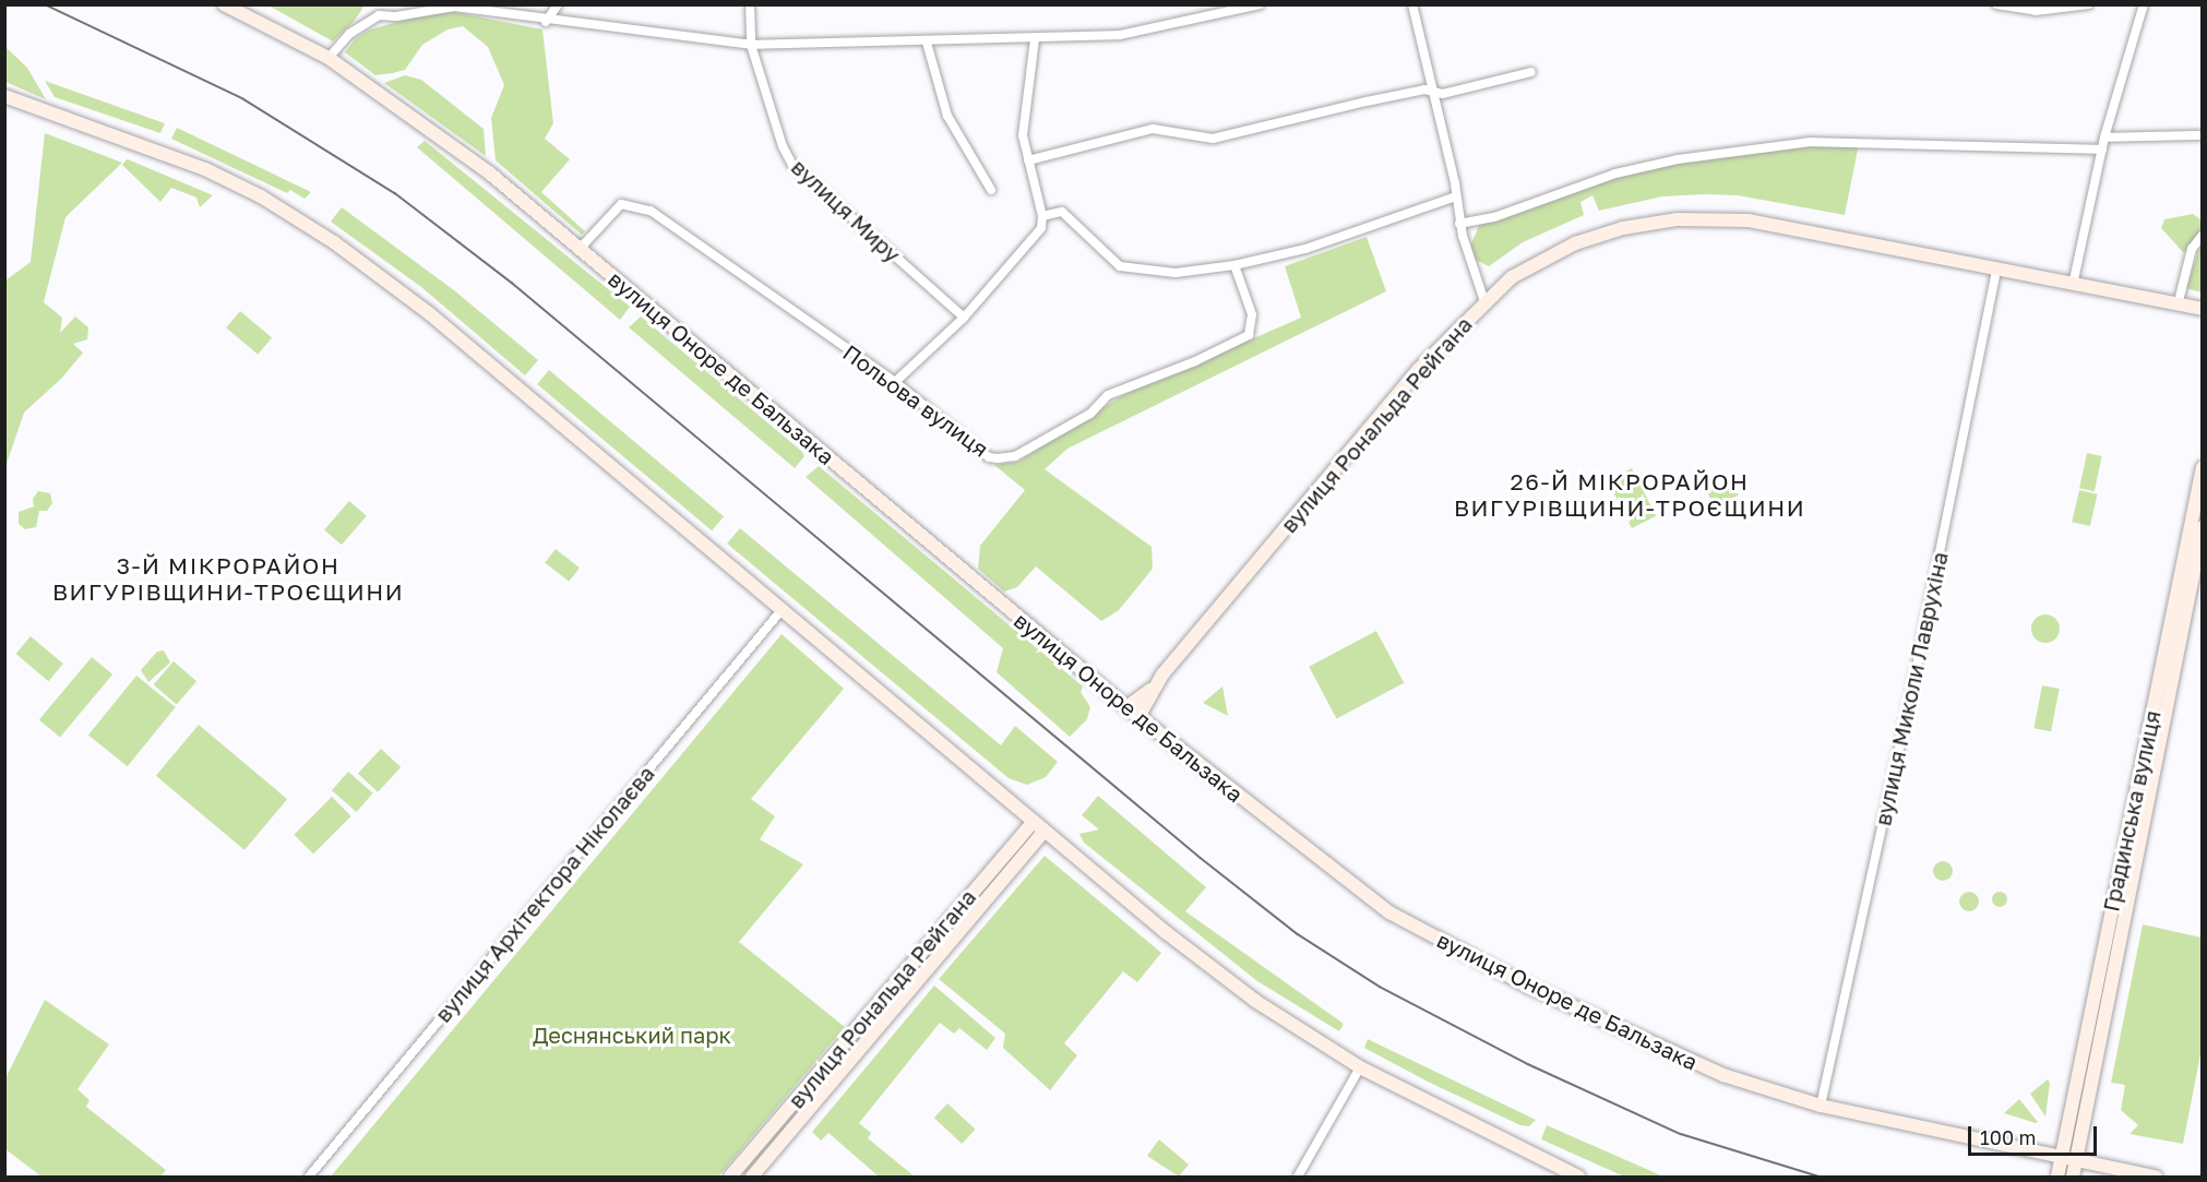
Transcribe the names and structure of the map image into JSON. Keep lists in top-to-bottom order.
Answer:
{
  "streets": {
    "street": [
      "вулиця Миру",
      "вулиця Оноре де Бальзака",
      "Польова вулиця",
      "вулиця Рональда Рейгана",
      "вулиця Миколи Лаврухіна",
      "Градинська вулиця",
      "вулиця Архітектора Ніколаєва"
    ]
  },
  "crossings": [
    ["вулиця Оноре де Бальзака", "Польова вулиця"],
    ["вулиця Оноре де Бальзака", "вулиця Рональда Рейгана"],
    ["вулиця Оноре де Бальзака", "вулиця Миколи Лаврухіна"],
    ["вулиця Оноре де Бальзака", "Градинська вулиця"],
    ["вулиця Рональда Рейгана", "вулиця Миколи Лаврухіна"]
  ],
  "districts": ["26-Й МІКРОРАЙОН ВИГУРІВЩИНИ-ТРОЄЩИНИ", "3-Й МІКРОРАЙОН ВИГУРІВЩИНИ-ТРОЄЩИНИ"],
  "parks": ["Деснянський парк"],
  "scale_bar": "100 m"
}
